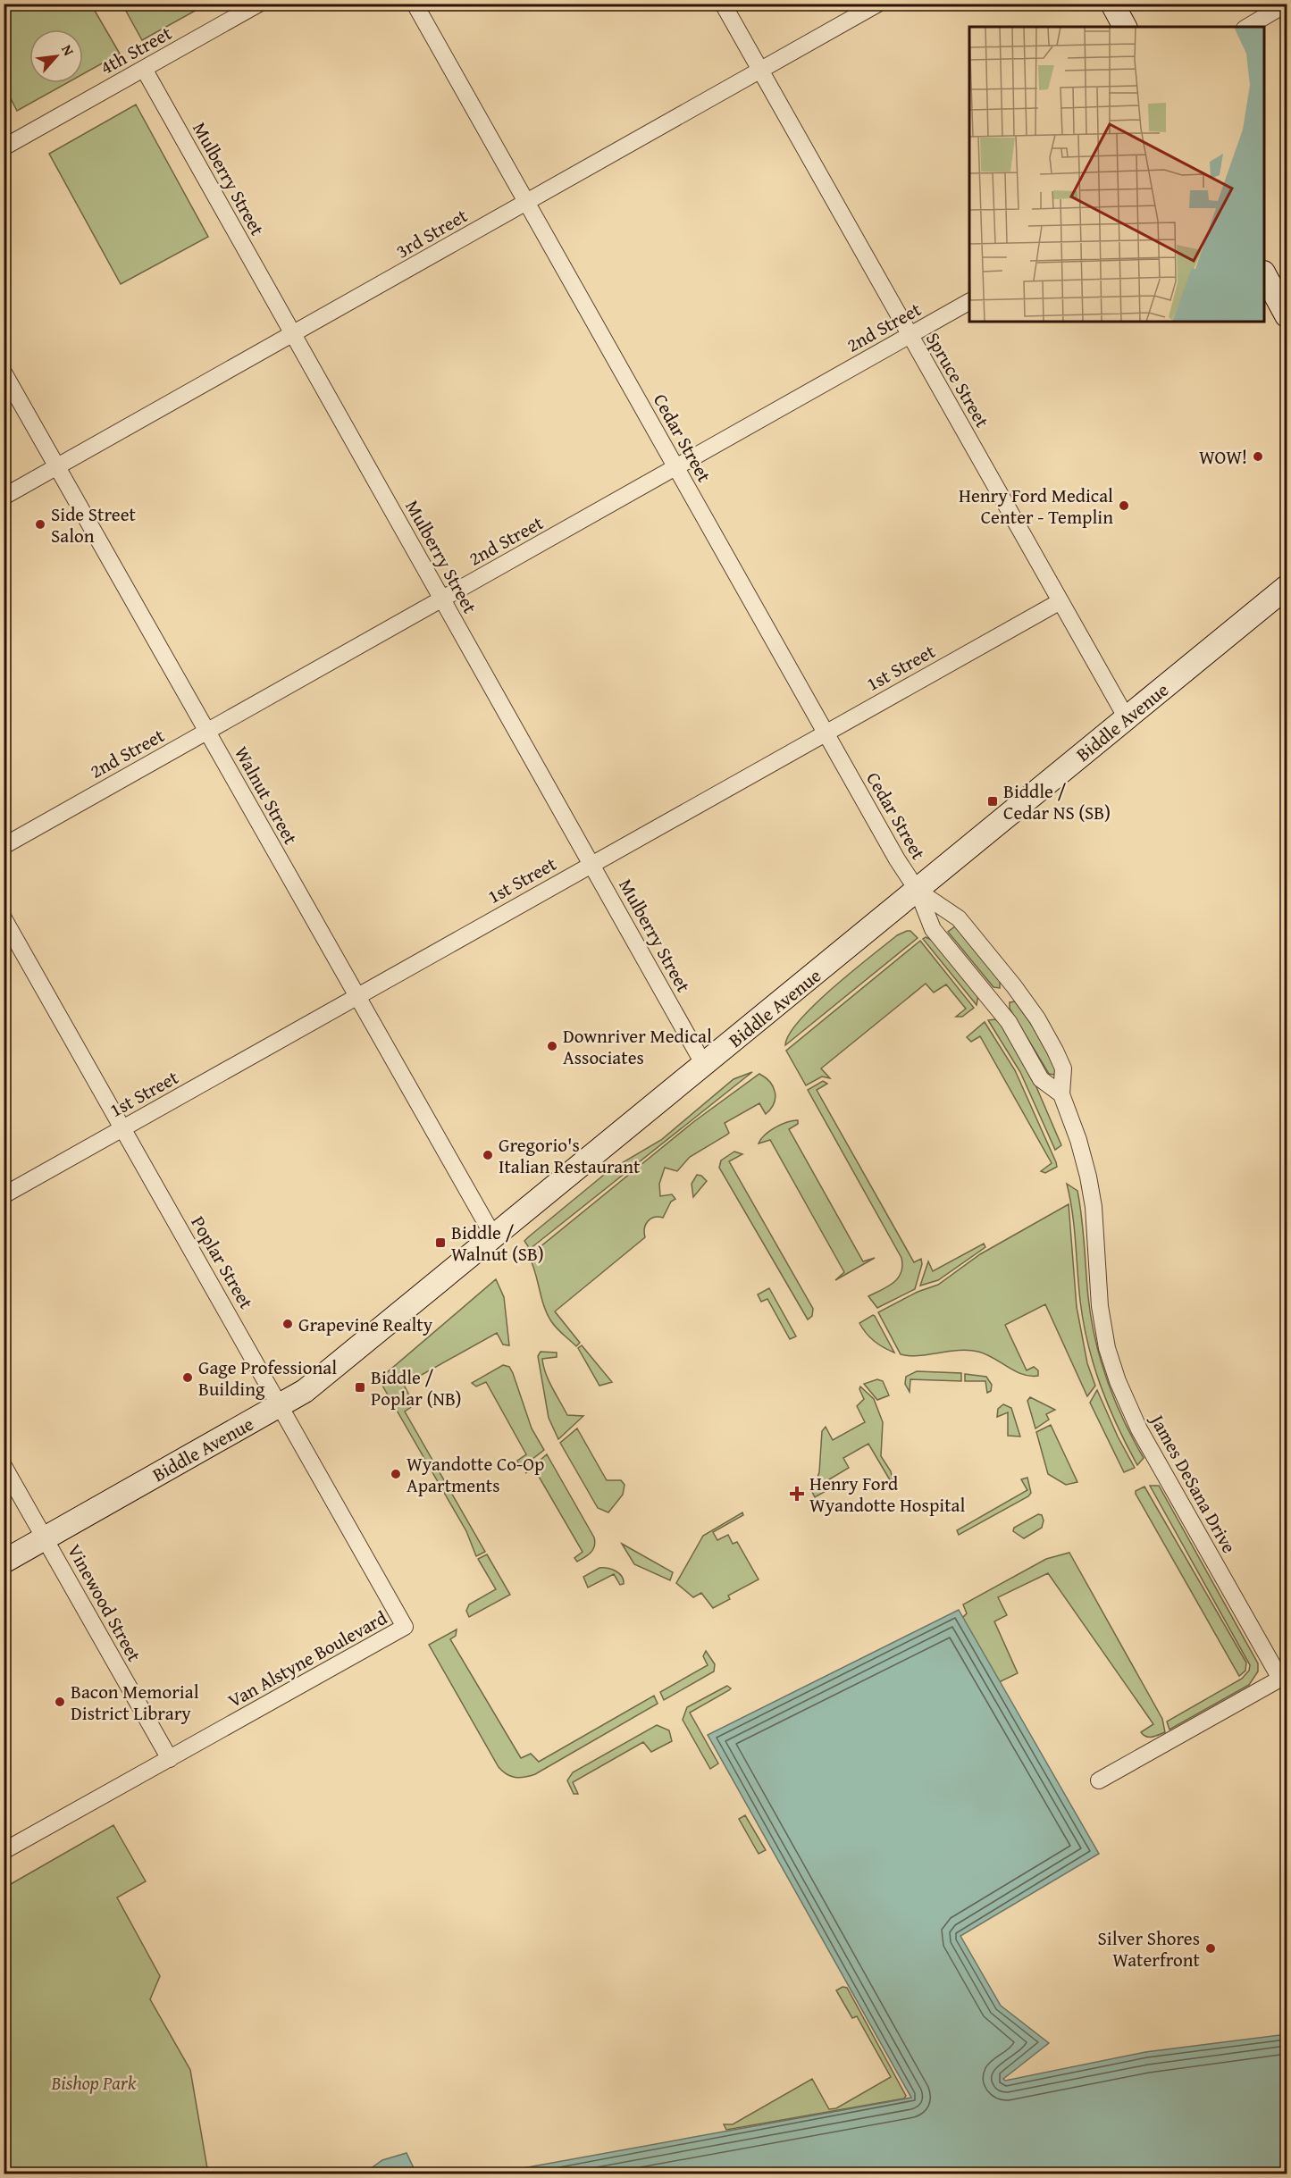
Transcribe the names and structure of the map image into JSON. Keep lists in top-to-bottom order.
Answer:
{
  "streets": {
    "main road": ["Biddle Avenue"],
    "street": [
      "4th Street",
      "Mulberry Street",
      "3rd Street",
      "2nd Street",
      "Spruce Street",
      "Cedar Street",
      "1st Street",
      "Walnut Street",
      "Poplar Street",
      "James DeSana Drive",
      "Vinewood Street",
      "Van Alstyne Boulevard"
    ]
  },
  "crossings": [
    ["4th Street", "Mulberry Street"],
    ["Mulberry Street", "3rd Street"],
    ["Mulberry Street", "2nd Street"],
    ["Mulberry Street", "1st Street"],
    ["Mulberry Street", "Biddle Avenue"],
    ["3rd Street", "Spruce Street"],
    ["3rd Street", "Cedar Street"],
    ["3rd Street", "Walnut Street"],
    ["2nd Street", "Spruce Street"],
    ["2nd Street", "Cedar Street"],
    ["2nd Street", "Walnut Street"],
    ["Spruce Street", "1st Street"],
    ["Spruce Street", "Biddle Avenue"],
    ["Cedar Street", "1st Street"],
    ["Cedar Street", "Biddle Avenue"],
    ["Cedar Street", "James DeSana Drive"],
    ["1st Street", "Walnut Street"],
    ["1st Street", "Poplar Street"],
    ["Biddle Avenue", "Walnut Street"],
    ["Biddle Avenue", "Poplar Street"],
    ["Biddle Avenue", "James DeSana Drive"],
    ["Biddle Avenue", "Vinewood Street"],
    ["Poplar Street", "Van Alstyne Boulevard"],
    ["Vinewood Street", "Van Alstyne Boulevard"]
  ],
  "parks": ["Bishop Park"],
  "places": {
    "other": [
      "WOW!",
      "Henry Ford Medical Center - Templin",
      "Side Street Salon",
      "Downriver Medical Associates",
      "Gregorio's Italian Restaurant",
      "Grapevine Realty",
      "Gage Professional Building",
      "Wyandotte Co-Op Apartments",
      "Bacon Memorial District Library",
      "Silver Shores Waterfront"
    ],
    "transit": ["Biddle / Cedar NS (SB)", "Biddle / Walnut (SB)", "Biddle / Poplar (NB)"],
    "health": ["Henry Ford Wyandotte Hospital"]
  },
  "north": "top right"
}
